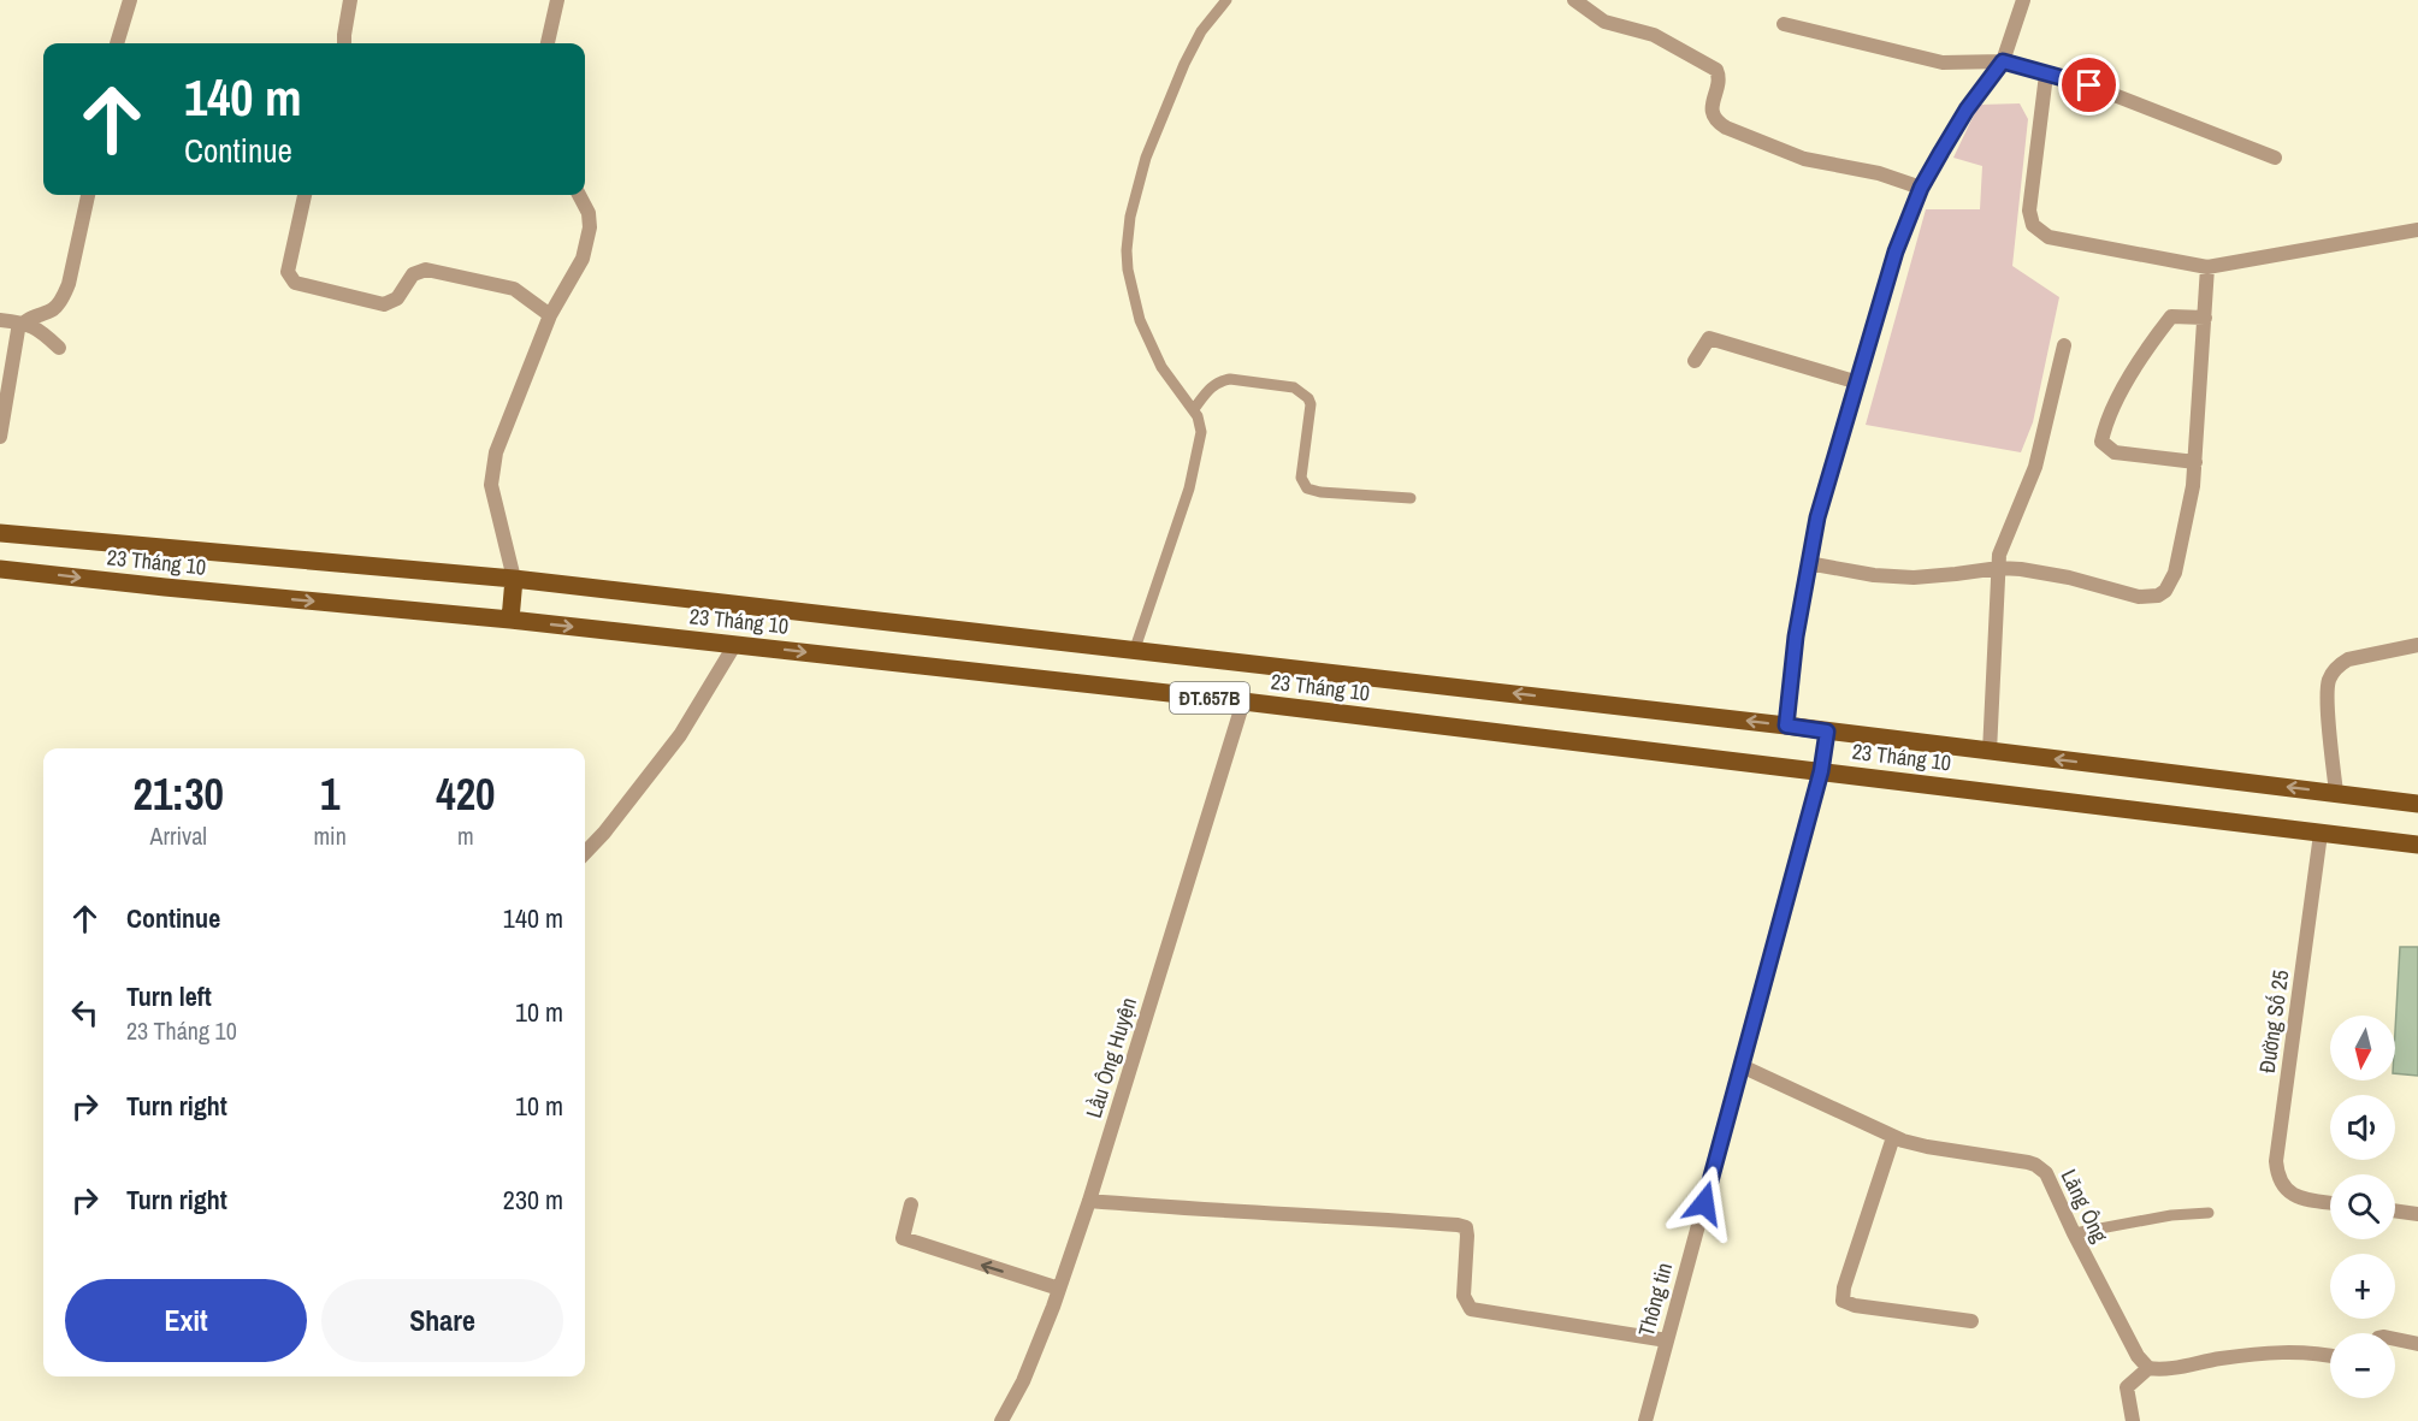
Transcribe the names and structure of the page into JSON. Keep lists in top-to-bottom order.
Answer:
{
  "streets": {
    "main road": ["23 Tháng 10", "ĐT.657B"],
    "street": [
      "Đường Số 25",
      "Lầu Ông Huyện",
      "Lăng Ông",
      "Thông tin"
    ]
  },
  "crossings": [
    ["23 Tháng 10", "Đường Số 25"],
    ["23 Tháng 10", "Lầu Ông Huyện"],
    ["23 Tháng 10", "Thông tin"],
    ["Lăng Ông", "Thông tin"]
  ],
  "north": "bottom",
  "page": {
    "turn": ["140 m", "Continue"],
    "eta": [
      "21:30",
      "Arrival",
      "1",
      "min",
      "420",
      "m"
    ],
    "list": [
      {
        "name": "Continue",
        "value": "140 m"
      },
      {
        "name": "Turn left",
        "note": "23 Tháng 10",
        "value": "10 m"
      },
      {
        "name": "Turn right",
        "value": "10 m"
      },
      {
        "name": "Turn right",
        "value": "230 m"
      }
    ],
    "map_buttons": ["+", "−"],
    "buttons": ["Exit", "Share"]
  }
}
